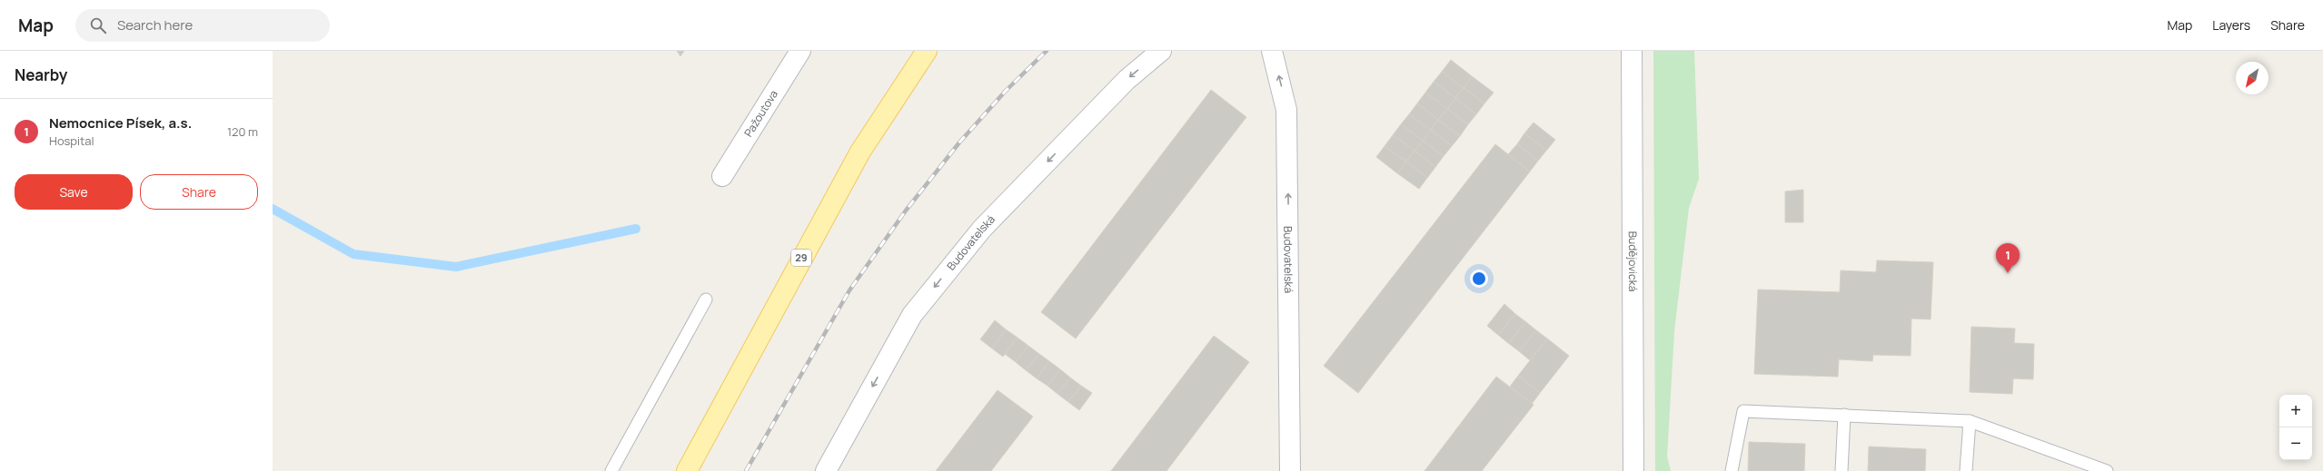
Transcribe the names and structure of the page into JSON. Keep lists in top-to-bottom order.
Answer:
{
  "streets": {
    "main road": ["29"],
    "street": ["Pažoutova", "Budovatelská", "Budějovická"]
  },
  "north": "bottom left",
  "page": {
    "header": "Map",
    "search": "Search here",
    "nav": ["Map", "Layers", "Share"],
    "heading": "Nearby",
    "list": [
      {
        "mark": "1",
        "name": "Nemocnice Písek, a.s.",
        "note": "Hospital",
        "value": "120 m"
      }
    ],
    "buttons": ["Save", "Share"],
    "pins": "1",
    "map_buttons": ["+", "−"]
  }
}
